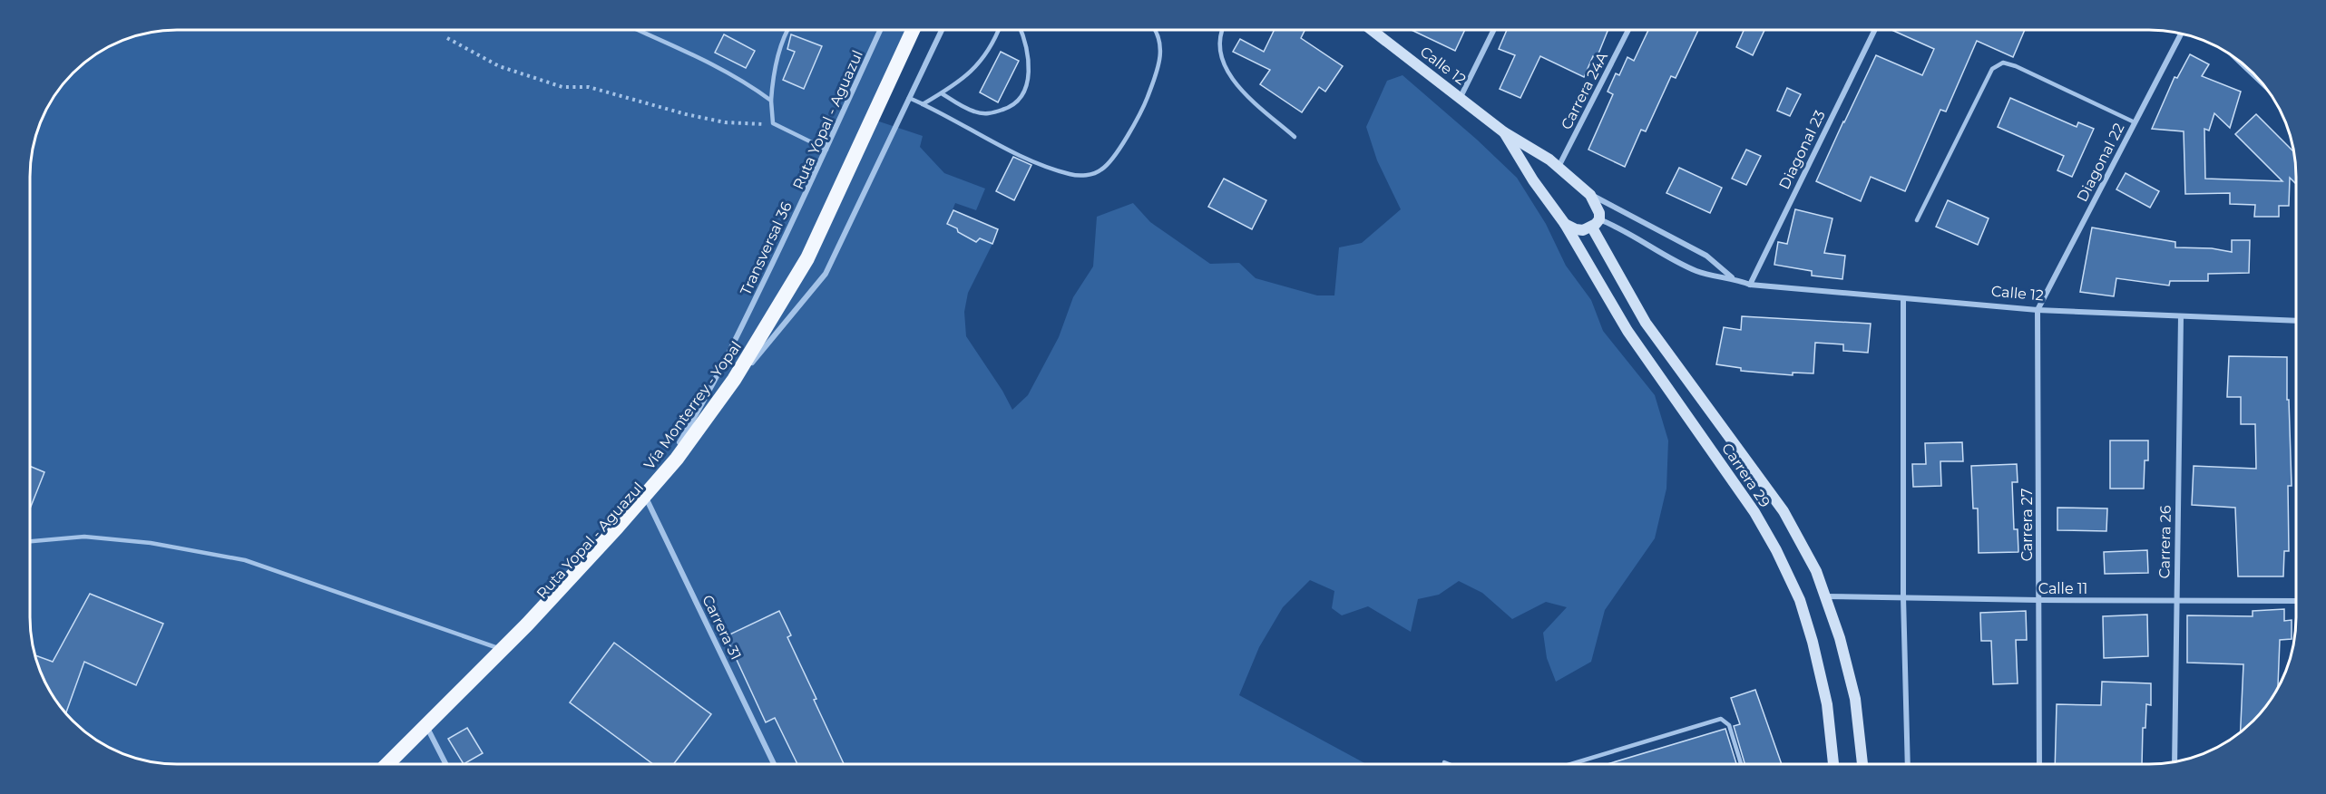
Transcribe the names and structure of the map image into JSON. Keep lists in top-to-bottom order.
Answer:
{
  "streets": {
    "highway": ["Vía Monterrey - Yopal"],
    "main road": ["Calle 12", "Carrera 29"],
    "street": [
      "Carrera 24A",
      "Diagonal 23",
      "Diagonal 22",
      "Carrera 27",
      "Carrera 26",
      "Calle 11",
      "Carrera 31"
    ],
    "lane": ["Ruta Yopal - Aguazul"]
  },
  "crossings": [
    ["Calle 12", "Diagonal 23"],
    ["Calle 12", "Diagonal 22"],
    ["Calle 12", "Carrera 29"],
    ["Calle 12", "Carrera 27"],
    ["Calle 12", "Carrera 26"],
    ["Ruta Yopal - Aguazul", "Vía Monterrey - Yopal"],
    ["Ruta Yopal - Aguazul", "Carrera 31"],
    ["Diagonal 22", "Carrera 27"],
    ["Carrera 29", "Calle 11"],
    ["Carrera 27", "Calle 11"],
    ["Carrera 26", "Calle 11"]
  ]
}
